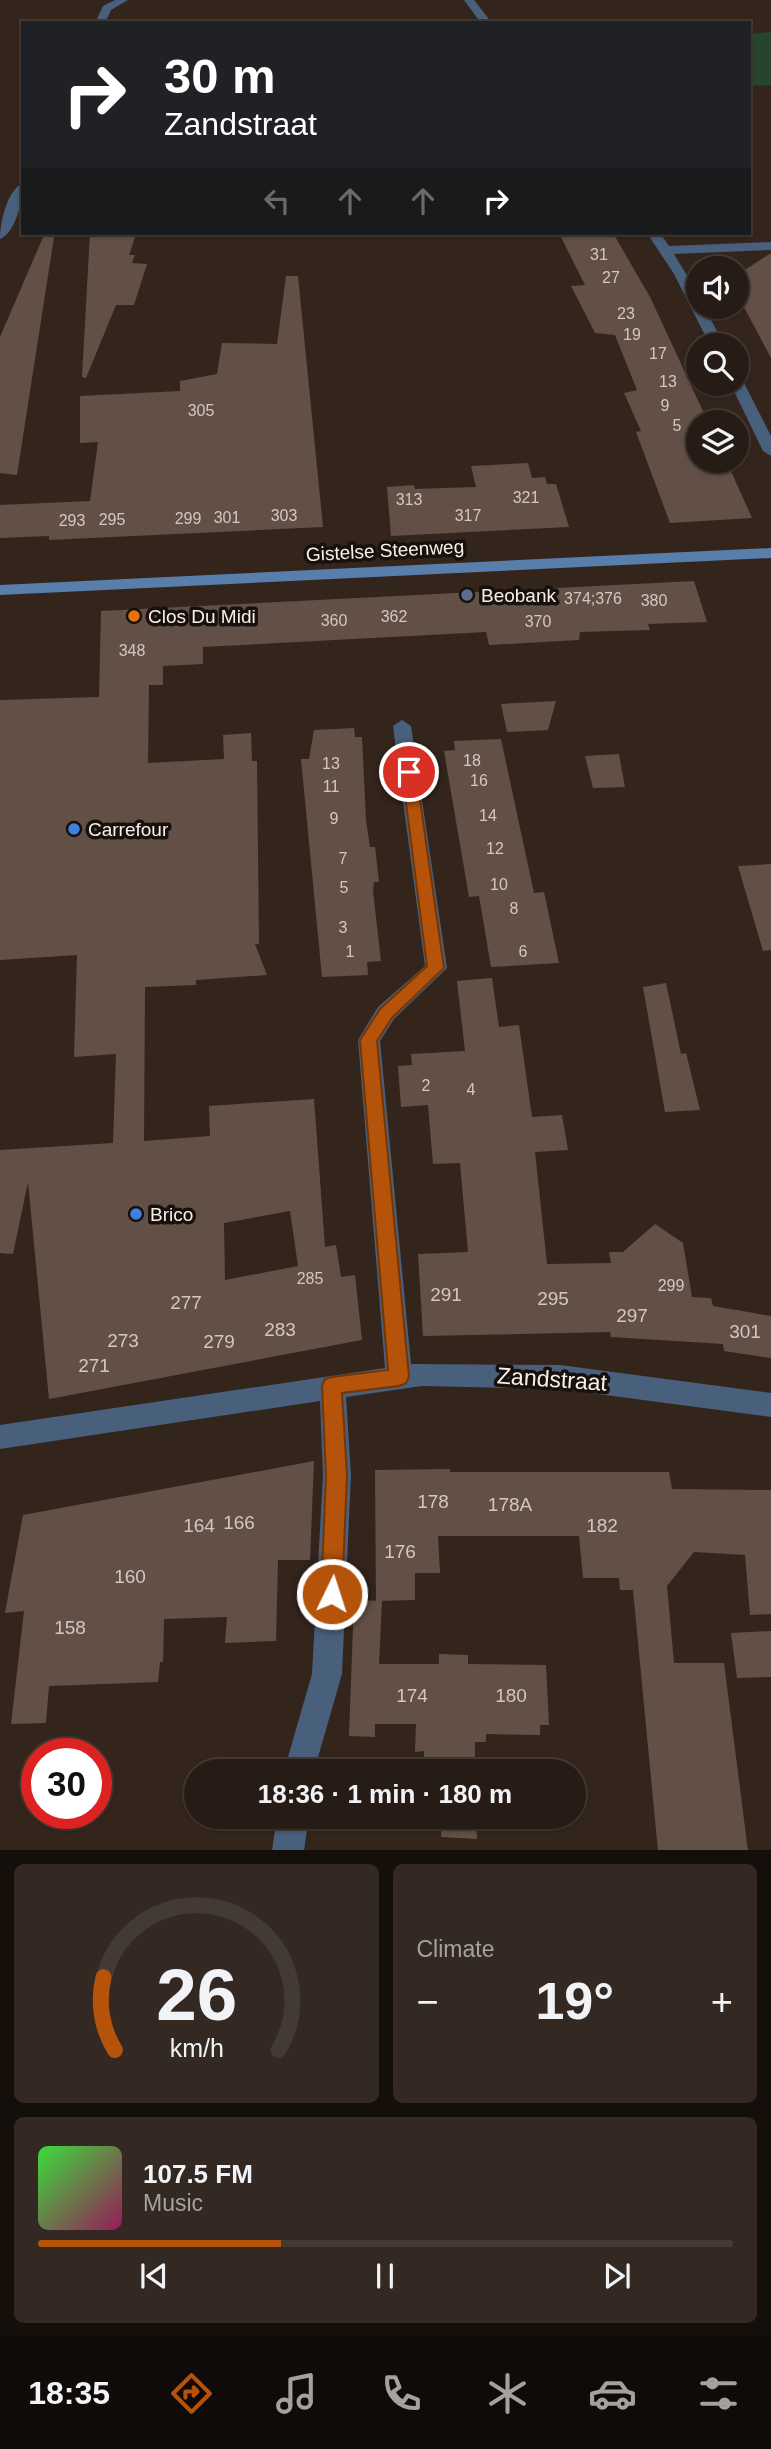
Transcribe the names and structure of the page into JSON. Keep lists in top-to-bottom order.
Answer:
{
  "streets": {
    "main road": ["Gistelse Steenweg"],
    "street": ["Zandstraat"]
  },
  "places": [
    "Beobank",
    "Clos Du Midi",
    "Carrefour",
    "Brico"
  ],
  "house_numbers": [
    "31",
    "27",
    "23",
    "19",
    "17",
    "13",
    "9",
    "305",
    "5",
    "321",
    "313",
    "303",
    "317",
    "301",
    "299",
    "295",
    "293",
    "374;376",
    "380",
    "362",
    "360",
    "370",
    "348",
    "18",
    "13",
    "16",
    "11",
    "14",
    "9",
    "12",
    "7",
    "10",
    "5",
    "8",
    "3",
    "1",
    "6",
    "2",
    "4",
    "285",
    "299",
    "291",
    "295",
    "277",
    "297",
    "283",
    "301",
    "273",
    "279",
    "271",
    "178",
    "178A",
    "166",
    "164",
    "182",
    "176",
    "160",
    "158",
    "174",
    "180"
  ],
  "page": {
    "turn": ["30 m", "Zandstraat"],
    "limit": "30",
    "trip": "18:36 · 1 min · 180 m",
    "tile": "Climate",
    "heat": ["−", "19°", "+"],
    "song": ["107.5 FM", "Music"],
    "tabs": "18:35",
    "gauge": ["26", "km/h"]
  }
}
